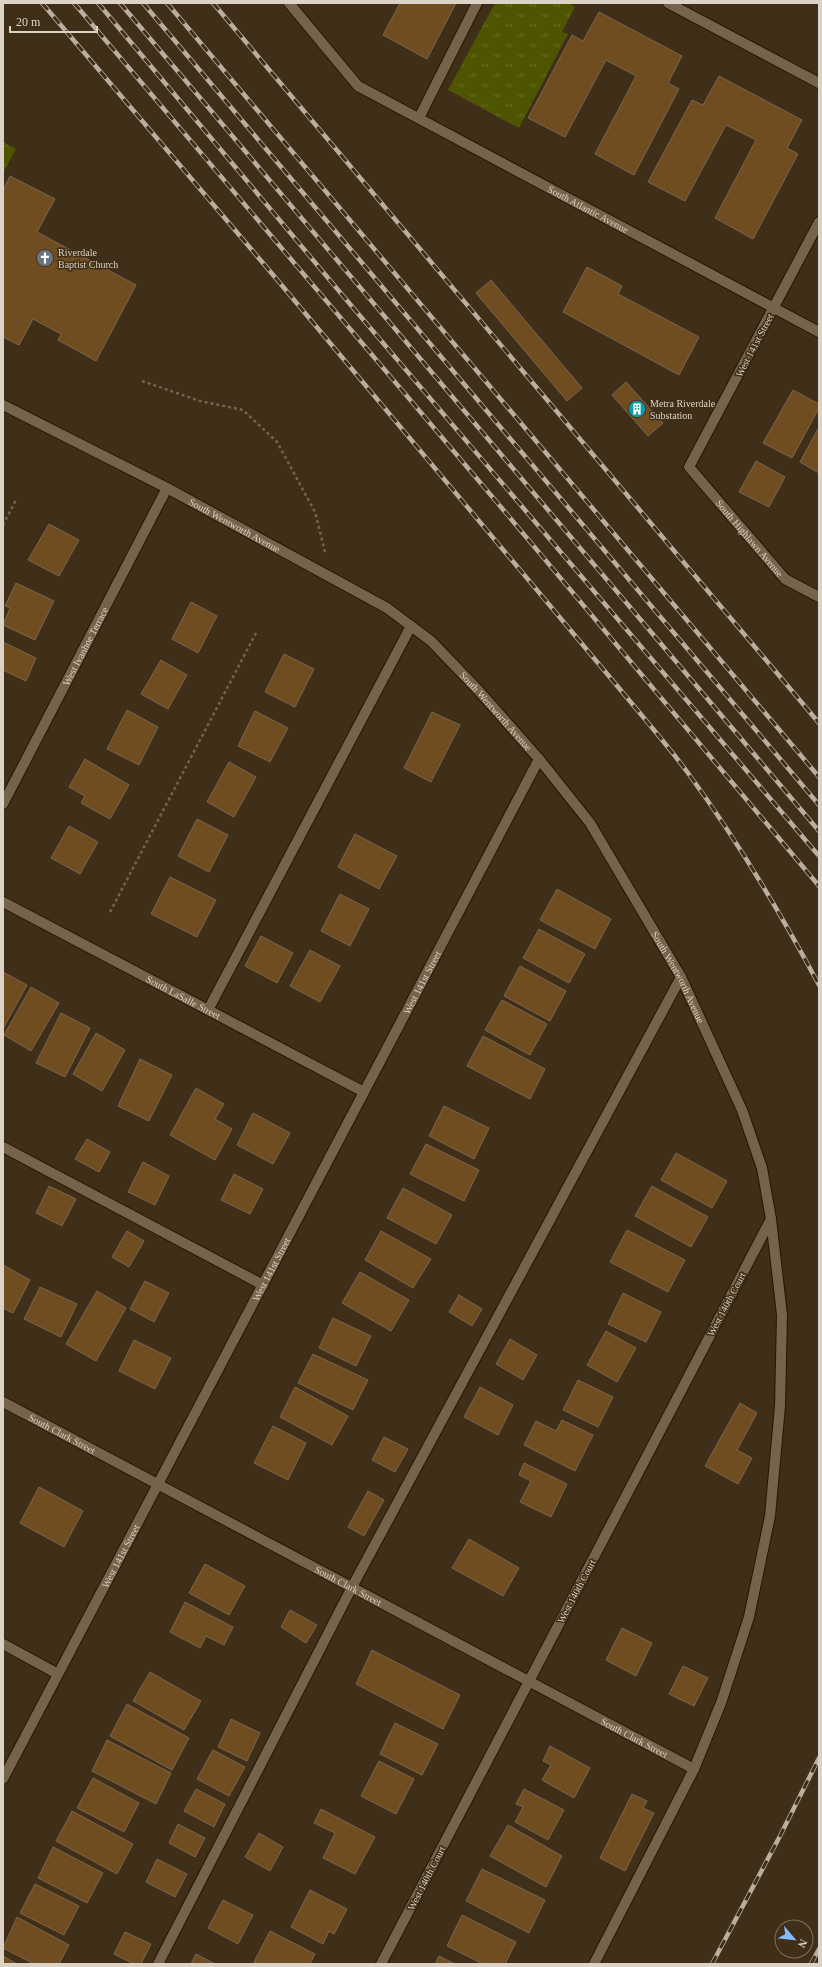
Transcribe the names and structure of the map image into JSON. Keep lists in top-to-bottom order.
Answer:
{
  "streets": {
    "street": [
      "South Atlantic Avenue",
      "West 141st Street",
      "South Wentworth Avenue",
      "South Highlawn Avenue",
      "West Ivanhoe Terrace",
      "South LaSalle Street",
      "West 140th Court",
      "South Clark Street"
    ]
  },
  "crossings": [
    ["South Atlantic Avenue", "West 141st Street"],
    ["West 141st Street", "South Wentworth Avenue"],
    ["West 141st Street", "South Highlawn Avenue"],
    ["West 141st Street", "South LaSalle Street"],
    ["West 141st Street", "South Clark Street"],
    ["South Wentworth Avenue", "West Ivanhoe Terrace"],
    ["South Wentworth Avenue", "West 140th Court"],
    ["South Wentworth Avenue", "South Clark Street"],
    ["West 140th Court", "South Clark Street"]
  ],
  "places": {
    "church": ["Riverdale Baptist Church"],
    "building": ["Metra Riverdale Substation"]
  },
  "scale_bar": "20 m",
  "north": "bottom right"
}
